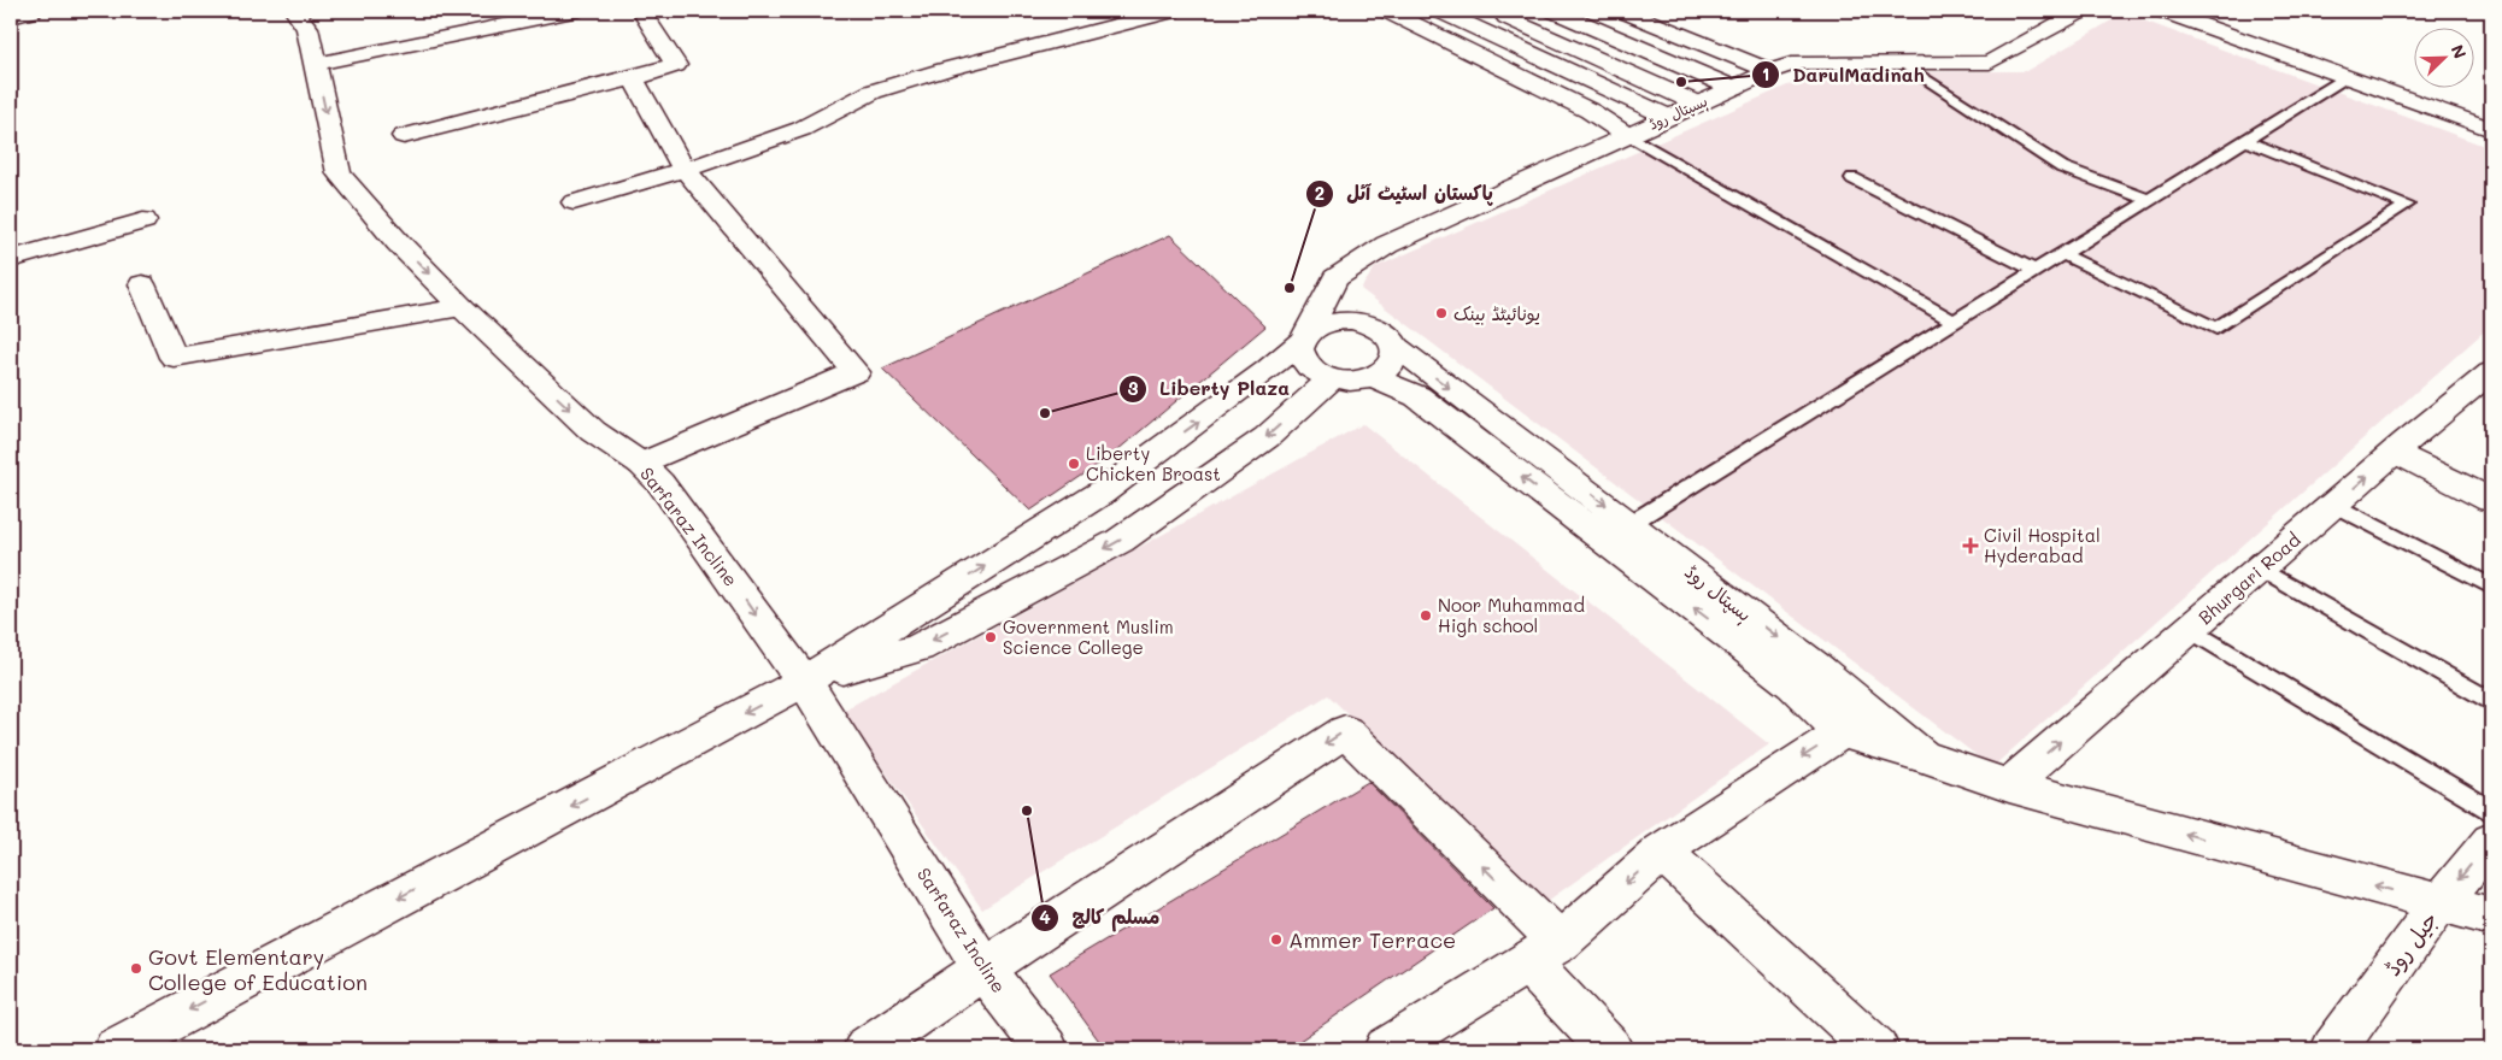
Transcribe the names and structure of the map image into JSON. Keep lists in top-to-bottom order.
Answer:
{
  "streets": {
    "street": [
      "ہسپتال روڈ",
      "Sarfaraz Incline",
      "Bhurgari Road",
      "جیل روڈ"
    ]
  },
  "one_way": ["Sarfaraz Incline", "Bhurgari Road"],
  "places": {
    "other": [
      "DarulMadinah",
      "پاکستان اسٹیٹ آئل",
      "یونائیٹڈ بینک",
      "Liberty Plaza",
      "Liberty Chicken Broast",
      "Noor Muhammad High school",
      "Government Muslim Science College",
      "مسلم کالج",
      "Ammer Terrace",
      "Govt Elementary College of Education"
    ],
    "health": ["Civil Hospital Hyderabad"]
  },
  "north": "top right"
}
